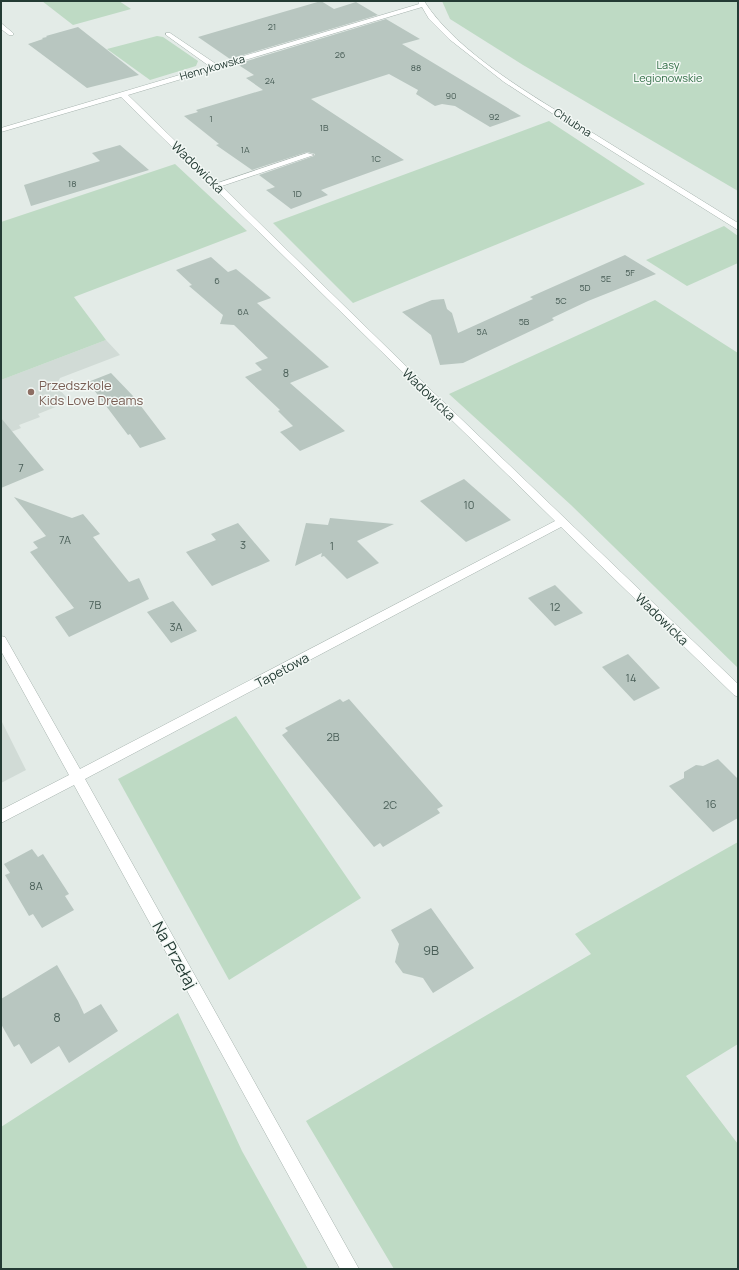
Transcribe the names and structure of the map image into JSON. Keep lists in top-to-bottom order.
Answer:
{
  "streets": {
    "street": [
      "Henrykowska",
      "Chlubna",
      "Wadowicka",
      "Tapetowa",
      "Na Przełaj"
    ]
  },
  "crossings": [
    ["Henrykowska", "Chlubna"],
    ["Henrykowska", "Wadowicka"],
    ["Wadowicka", "Tapetowa"],
    ["Tapetowa", "Na Przełaj"]
  ],
  "parks": ["Lasy Legionowskie"],
  "places": ["Przedszkole Kids Love Dreams"],
  "house_numbers": [
    "21",
    "26",
    "88",
    "24",
    "90",
    "92",
    "1",
    "1B",
    "1A",
    "1C",
    "18",
    "1D",
    "5F",
    "5E",
    "6",
    "5D",
    "5C",
    "6A",
    "5B",
    "5A",
    "8",
    "7",
    "10",
    "7A",
    "3",
    "1",
    "7B",
    "12",
    "3A",
    "14",
    "2B",
    "16",
    "2C",
    "8A",
    "9B",
    "8"
  ]
}
